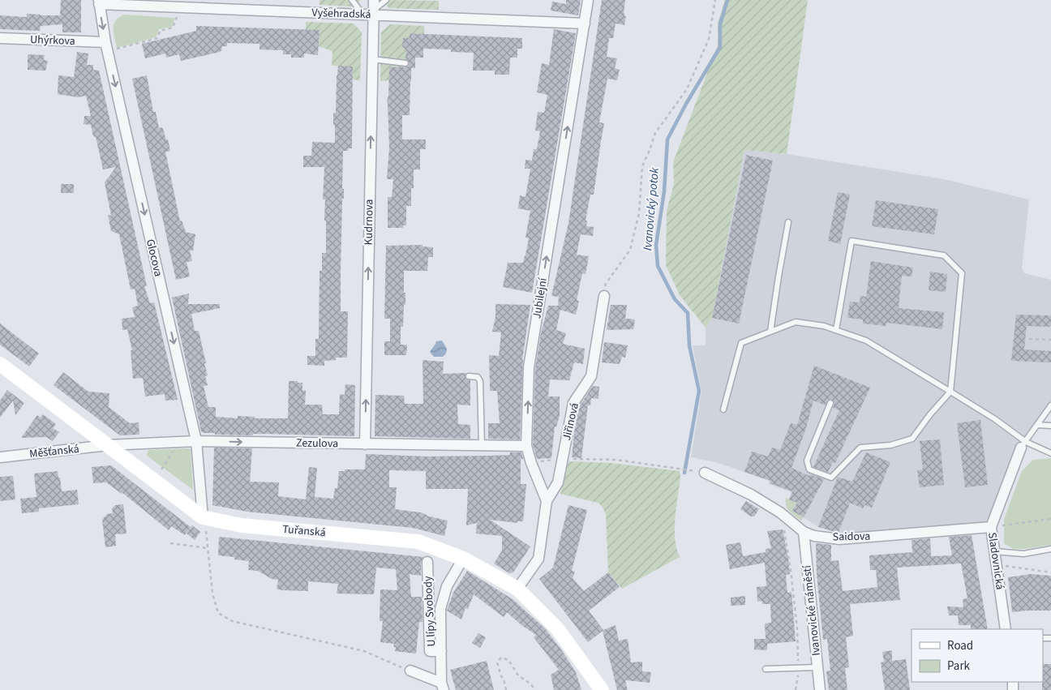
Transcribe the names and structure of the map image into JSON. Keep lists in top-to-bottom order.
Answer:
{
  "streets": {
    "main road": ["Tuřanská"],
    "street": [
      "Vyšehradská",
      "Uhýrkova",
      "Kudrnova",
      "Glocova",
      "Jubilejní",
      "Jiřinová",
      "Zezulova",
      "Měšťanská",
      "Saidova",
      "Sladovnická",
      "Ivanovické náměstí",
      "U lípy Svobody"
    ]
  },
  "crossings": [
    ["Vyšehradská", "Kudrnova"],
    ["Vyšehradská", "Glocova"],
    ["Vyšehradská", "Jubilejní"],
    ["Uhýrkova", "Glocova"],
    ["Kudrnova", "Zezulova"],
    ["Glocova", "Zezulova"],
    ["Glocova", "Tuřanská"],
    ["Jubilejní", "Jiřinová"],
    ["Jubilejní", "Zezulova"],
    ["Zezulova", "Měšťanská"],
    ["Zezulova", "Tuřanská"],
    ["Měšťanská", "Tuřanská"],
    ["Tuřanská", "U lípy Svobody"],
    ["Saidova", "Sladovnická"],
    ["Saidova", "Ivanovické náměstí"]
  ],
  "one_way": [
    "Kudrnova",
    "Glocova",
    "Jubilejní",
    "Zezulova"
  ],
  "water": ["Ivanovický potok"],
  "legend": ["Road", "Park"]
}
